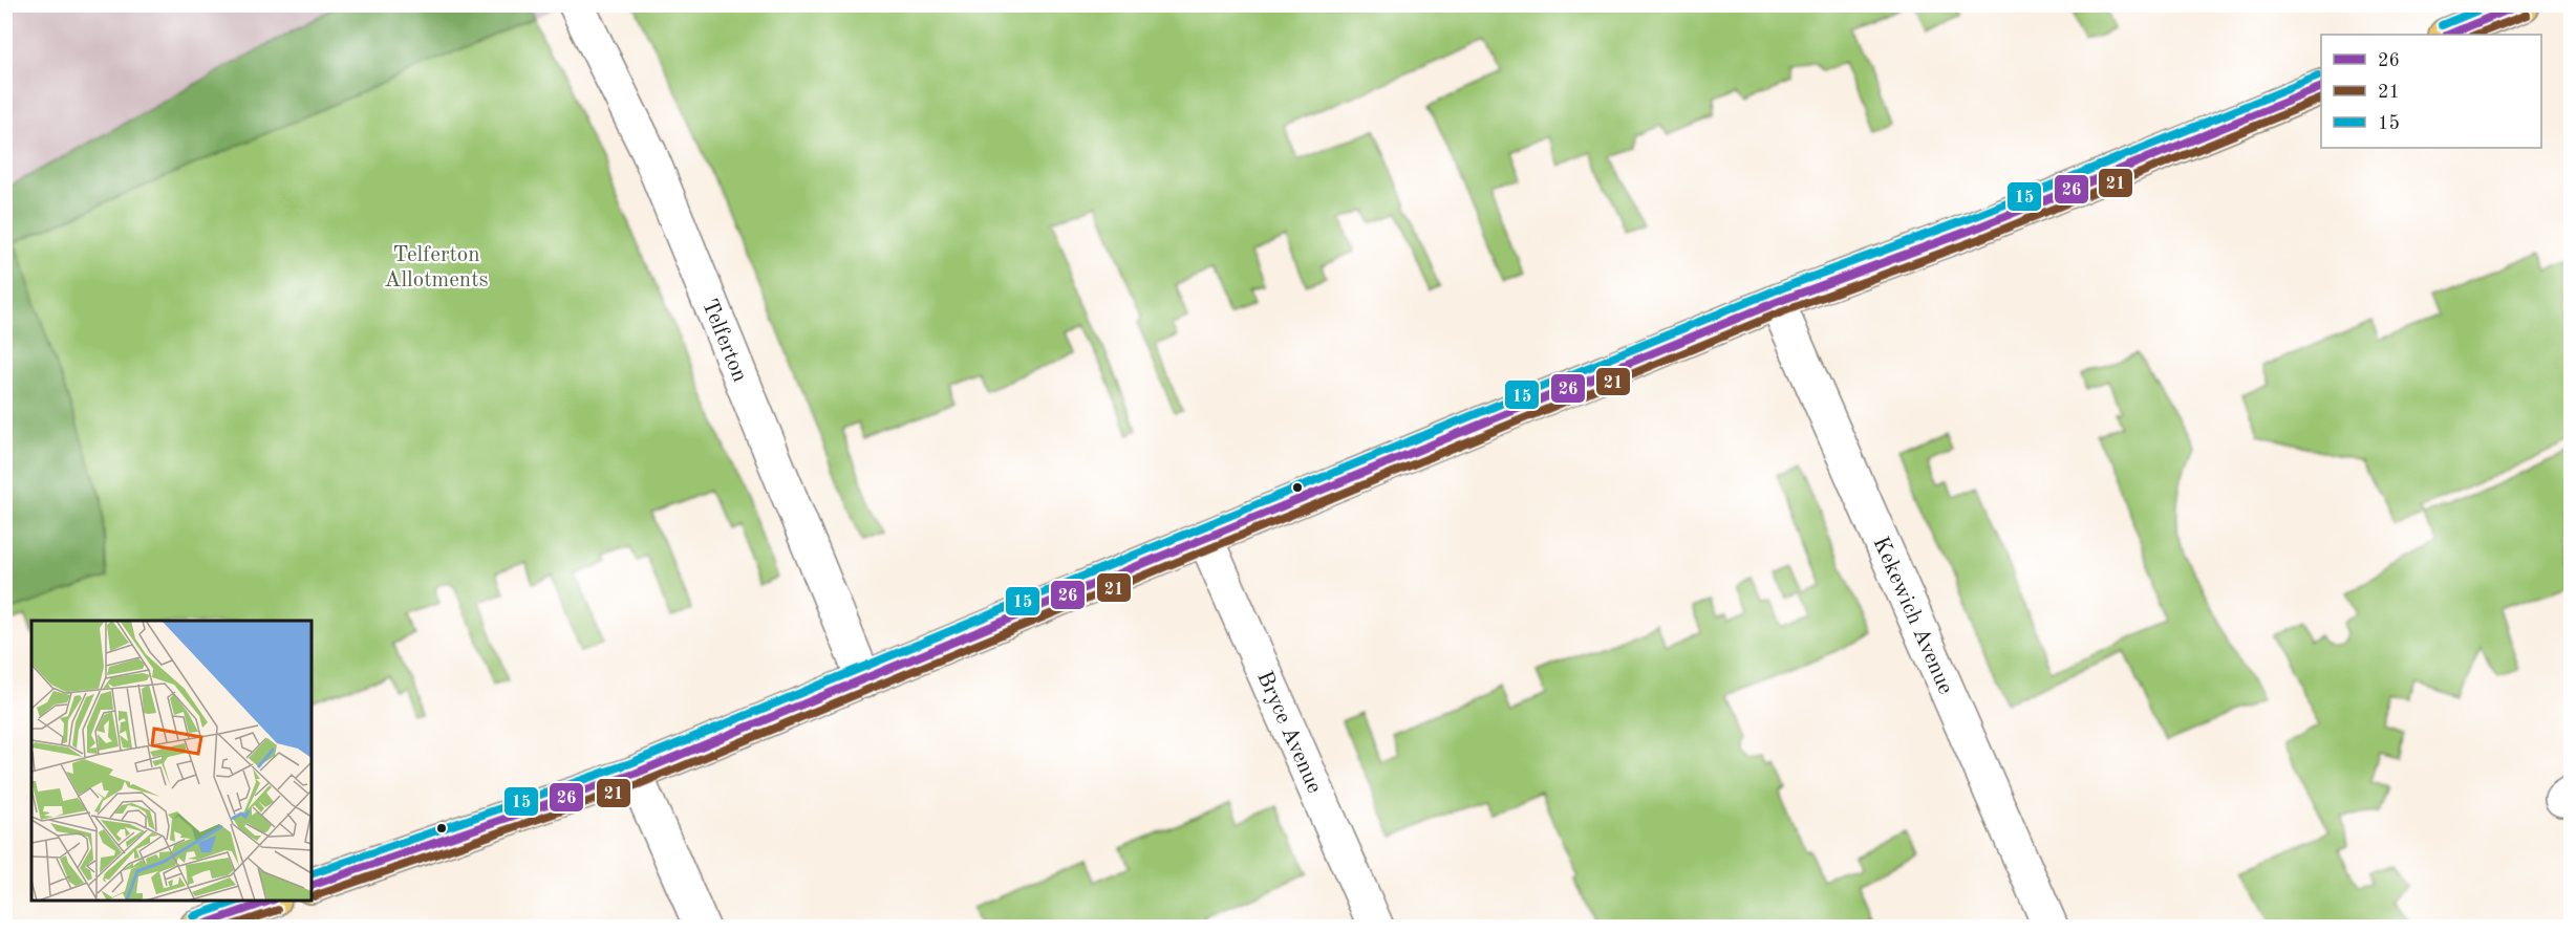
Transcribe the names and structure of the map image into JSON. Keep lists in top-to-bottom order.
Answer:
{
  "streets": {
    "street": ["Telferton", "Kekewich Avenue", "Bryce Avenue"]
  },
  "parks": ["Telferton Allotments"],
  "lines": ["transit line 26", "transit line 15", "transit line 21"],
  "legend": ["26", "21", "15"]
}
